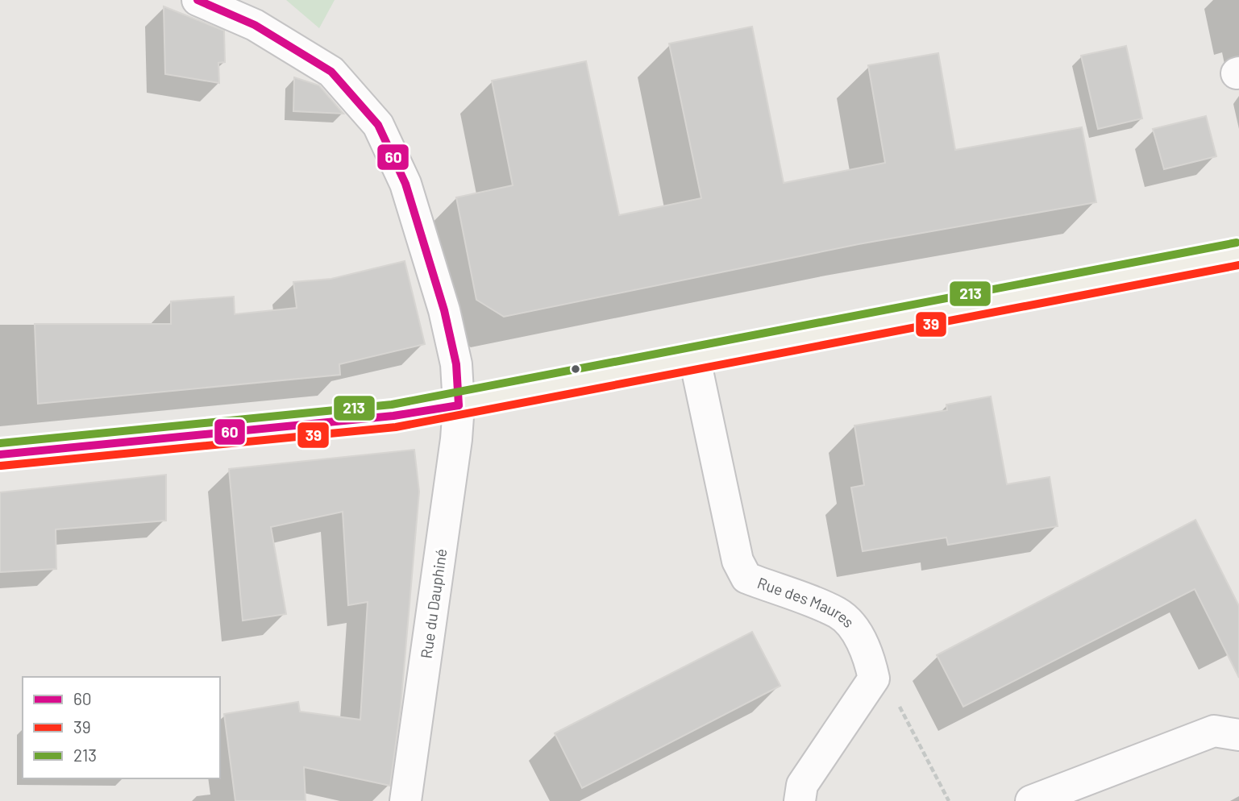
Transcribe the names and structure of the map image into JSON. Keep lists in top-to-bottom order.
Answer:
{
  "streets": {
    "street": ["Rue du Dauphiné", "Rue des Maures"]
  },
  "lines": ["transit line 60", "transit line 213", "transit line 39"],
  "legend": ["60", "39", "213"]
}
